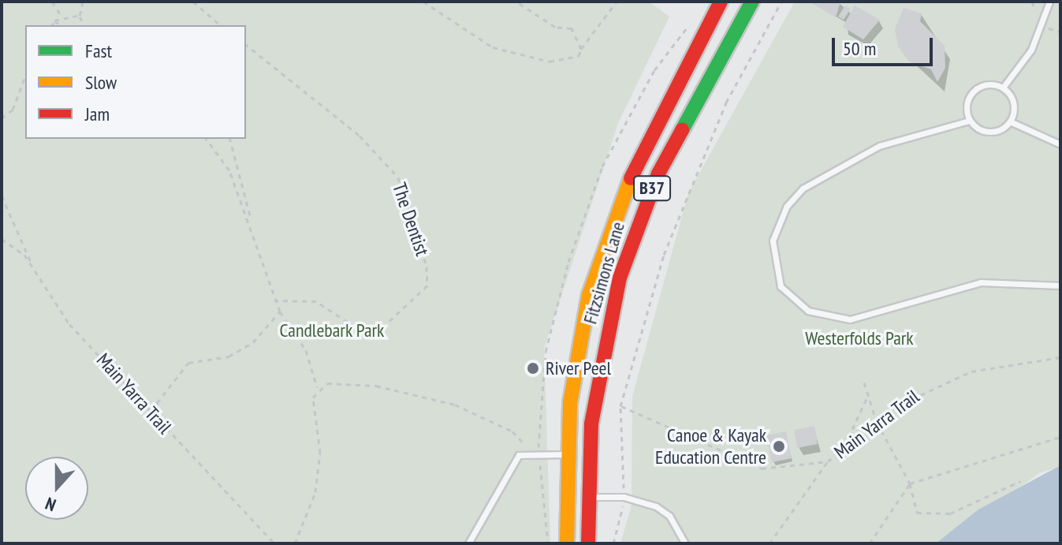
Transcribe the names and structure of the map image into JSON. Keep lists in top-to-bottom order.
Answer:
{
  "streets": {
    "main road": ["B37", "Fitzsimons Lane"],
    "path": ["The Dentist", "Main Yarra Trail"]
  },
  "parks": ["Candlebark Park", "Westerfolds Park"],
  "places": ["River Peel", "Canoe & Kayak Education Centre"],
  "legend": ["Fast", "Slow", "Jam"],
  "scale_bar": "50 m",
  "north": "bottom"
}
